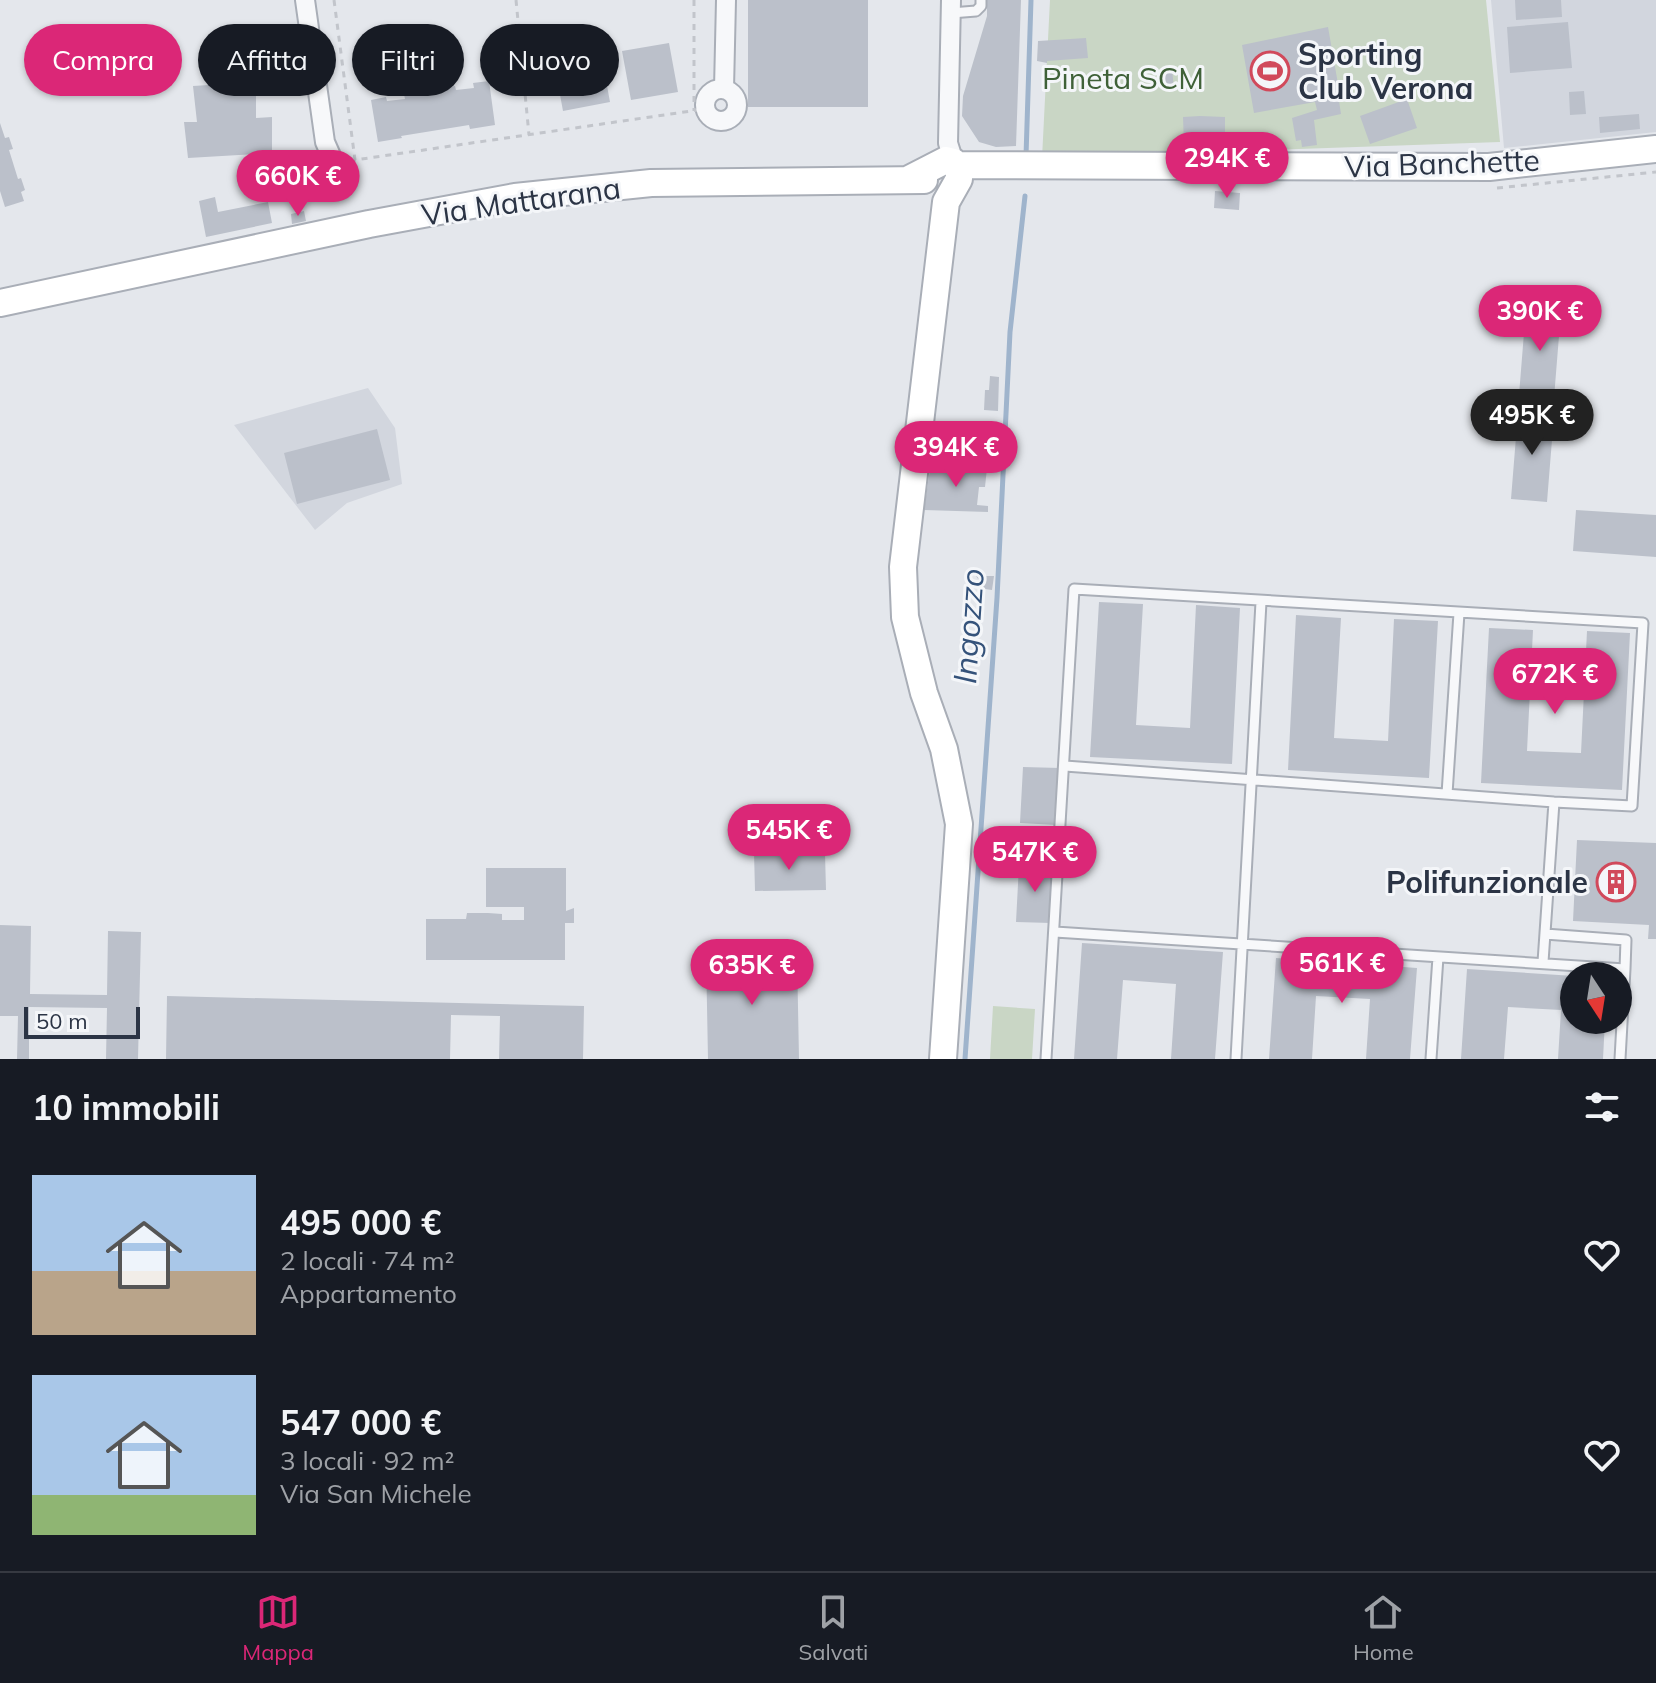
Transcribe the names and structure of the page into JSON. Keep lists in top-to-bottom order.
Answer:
{
  "streets": {
    "street": ["Via Banchette", "Via Mattarana"]
  },
  "crossings": [
    ["Via Banchette", "Via Mattarana"]
  ],
  "water": ["Ingozzo"],
  "parks": ["Pineta SCM"],
  "places": {
    "sports": ["Sporting Club Verona"],
    "building": ["Polifunzionale"]
  },
  "scale_bar": "50 m",
  "north": "bottom",
  "page": {
    "chip": [
      "Compra",
      "Affitta",
      "Filtri",
      "Nuovo"
    ],
    "price": [
      "294K €",
      "660K €",
      "390K €",
      "495K €",
      "394K €",
      "672K €",
      "545K €",
      "547K €",
      "561K €",
      "635K €"
    ],
    "scale": "50 m",
    "heading": "10 immobili",
    "list": [
      {
        "name": "495 000 €",
        "note": "2 locali · 74 m² · Appartamento"
      },
      {
        "name": "547 000 €",
        "note": "3 locali · 92 m² · Via San Michele"
      }
    ],
    "tabs": ["Mappa", "Salvati", "Home"]
  }
}
